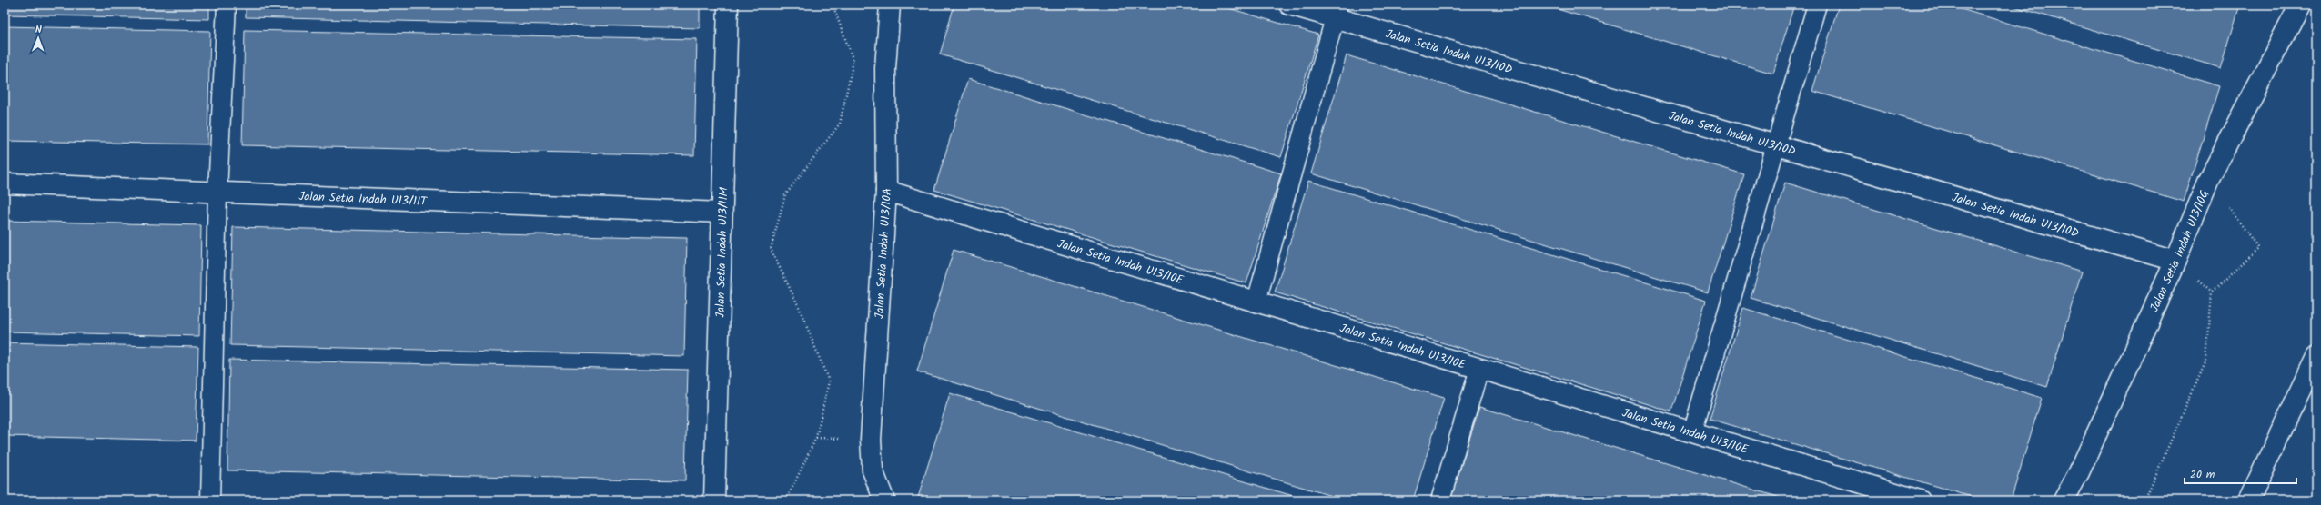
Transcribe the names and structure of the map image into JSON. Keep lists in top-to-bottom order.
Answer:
{
  "streets": {
    "street": [
      "Jalan Setia Indah U13/10D",
      "Jalan Setia Indah U13/11T",
      "Jalan Setia Indah U13/10G",
      "Jalan Setia Indah U13/11M",
      "Jalan Setia Indah U13/10A",
      "Jalan Setia Indah U13/10E"
    ]
  },
  "crossings": [
    ["Jalan Setia Indah U13/10D", "Jalan Setia Indah U13/10G"],
    ["Jalan Setia Indah U13/11T", "Jalan Setia Indah U13/11M"],
    ["Jalan Setia Indah U13/10A", "Jalan Setia Indah U13/10E"]
  ],
  "scale_bar": "20 m",
  "north": "top"
}
